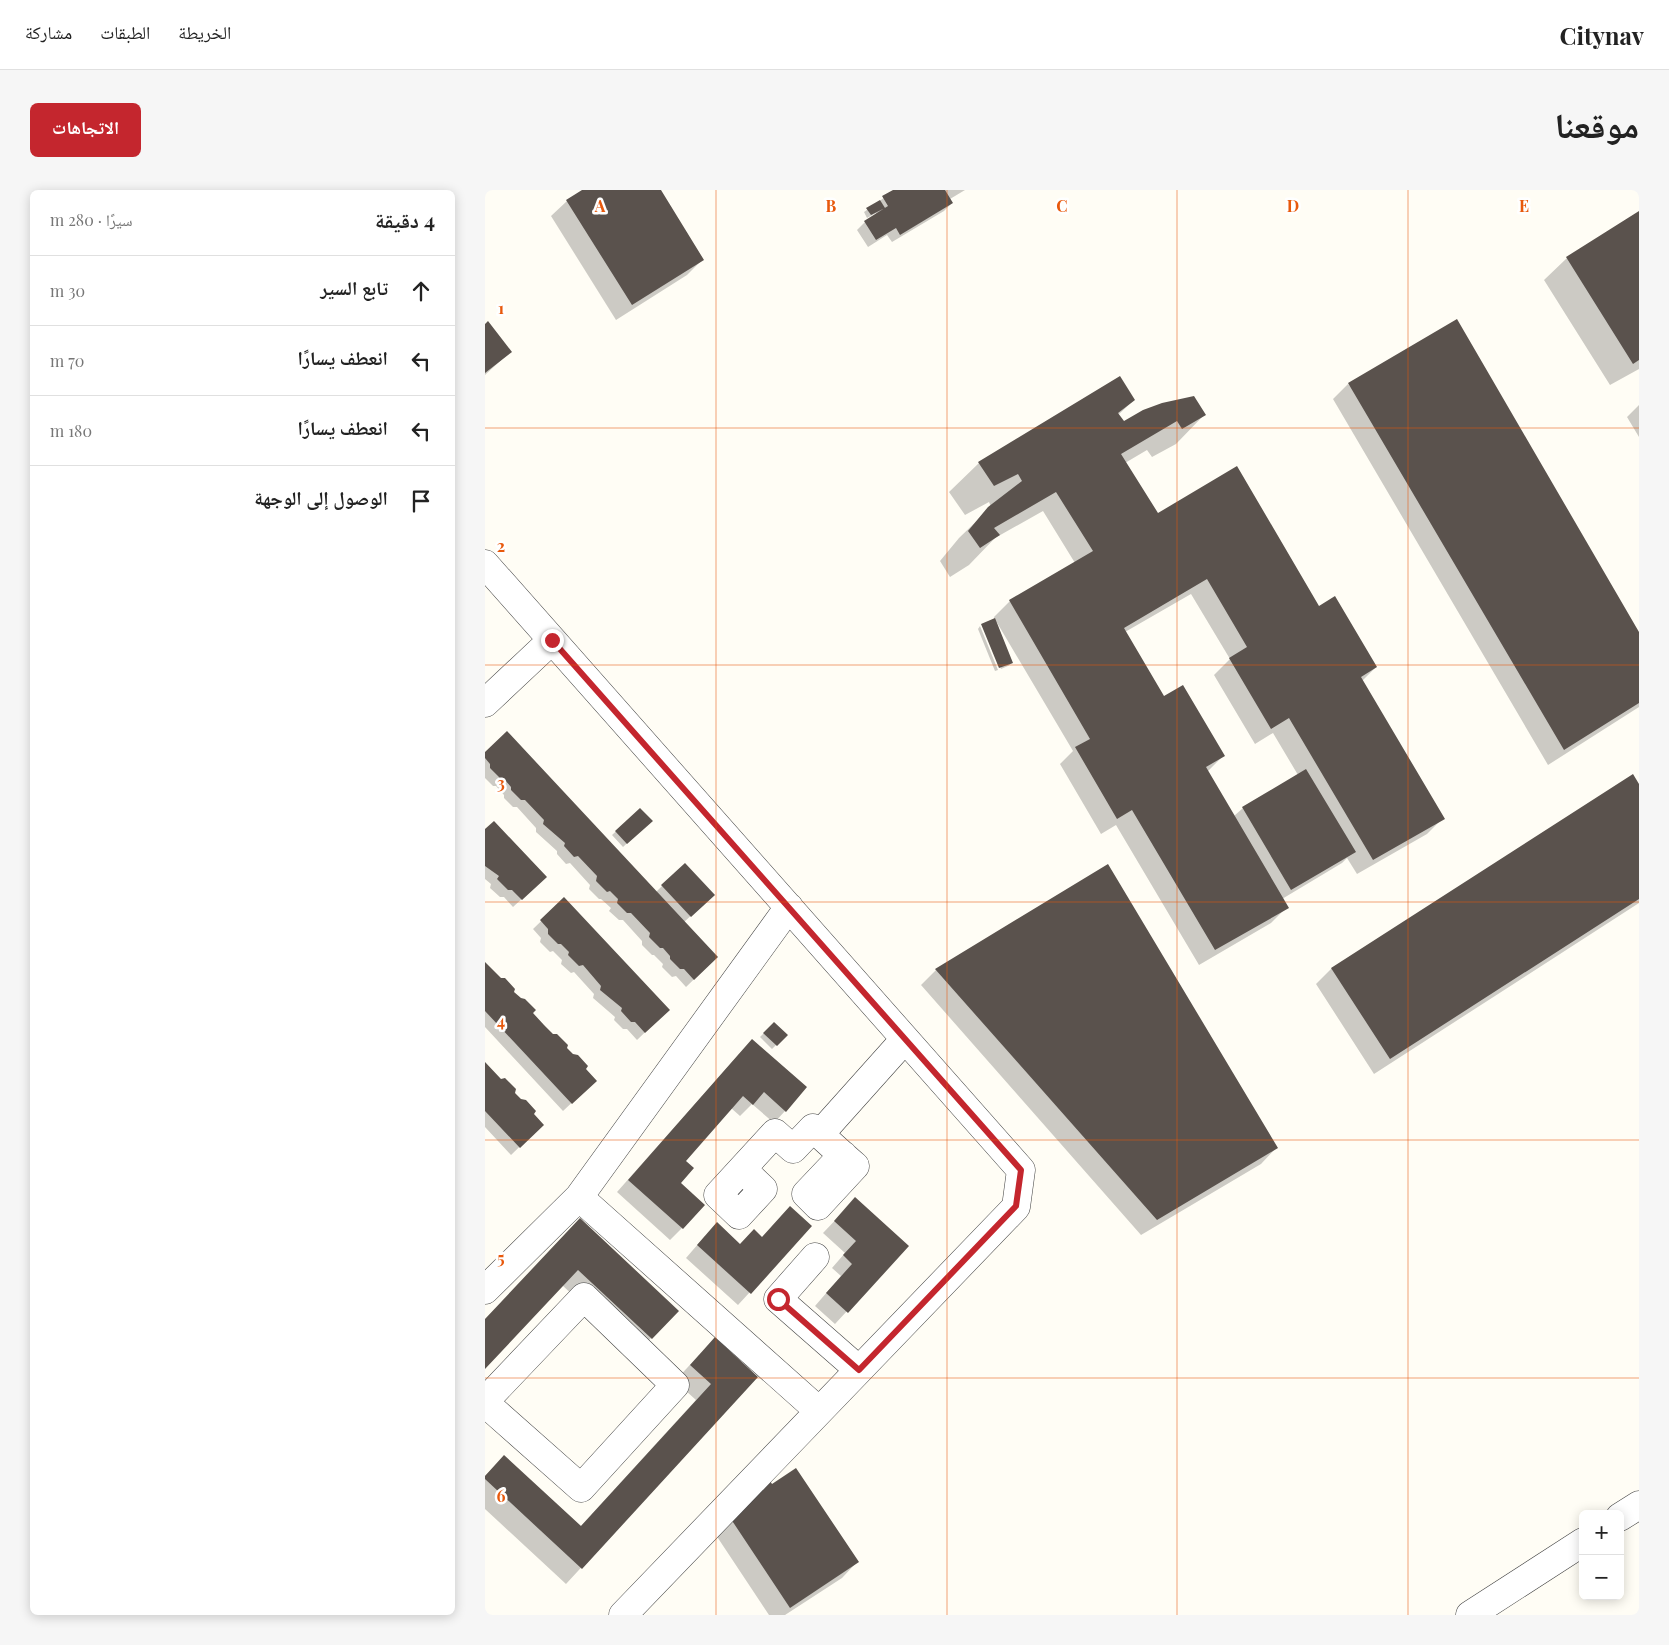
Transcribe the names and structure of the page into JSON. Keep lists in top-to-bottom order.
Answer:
{
  "page": {
    "header": "Citynav",
    "nav": ["الخريطة", "الطبقات", "مشاركة"],
    "title": "موقعنا",
    "buttons": "الاتجاهات",
    "heading": ["4 دقيقة", "سيرًا · 280 m"],
    "list": [
      ["تابع السير", "30 m"],
      ["انعطف يسارًا", "70 m"],
      ["انعطف يسارًا", "180 m"],
      "الوصول إلى الوجهة"
    ],
    "map_buttons": ["+", "−"]
  },
  "grid": {
    "columns": [
      "A",
      "B",
      "C",
      "D",
      "E"
    ],
    "rows": [
      "1",
      "2",
      "3",
      "4",
      "5",
      "6"
    ]
  }
}
